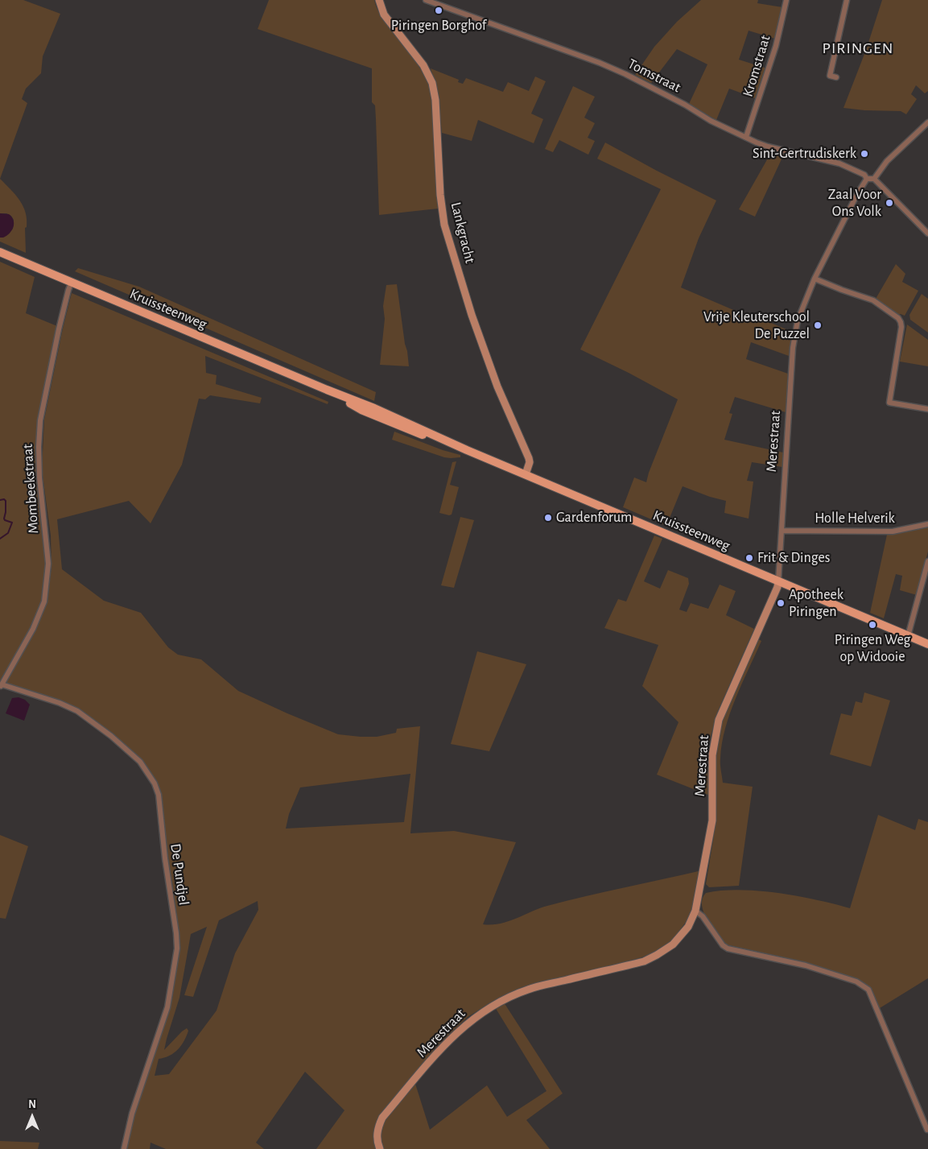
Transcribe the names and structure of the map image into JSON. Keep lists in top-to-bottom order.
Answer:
{
  "streets": {
    "main road": ["Kruissteenweg"],
    "street": [
      "Kromstraat",
      "Tomstraat",
      "Lankgracht",
      "Merestraat",
      "Mombeekstraat",
      "Holle Helverik",
      "De Pundjel"
    ]
  },
  "crossings": [
    ["Kromstraat", "Tomstraat"],
    ["Tomstraat", "Merestraat"],
    ["Lankgracht", "Kruissteenweg"],
    ["Kruissteenweg", "Merestraat"],
    ["Kruissteenweg", "Mombeekstraat"],
    ["Merestraat", "Holle Helverik"],
    ["Mombeekstraat", "De Pundjel"]
  ],
  "districts": ["PIRINGEN"],
  "places": [
    "Piringen Borghof",
    "Sint-Gertrudiskerk",
    "Zaal Voor Ons Volk",
    "Vrije Kleuterschool De Puzzel",
    "Gardenforum",
    "Frit & Dinges",
    "Apotheek Piringen",
    "Piringen Weg op Widooie"
  ],
  "north": "top"
}
